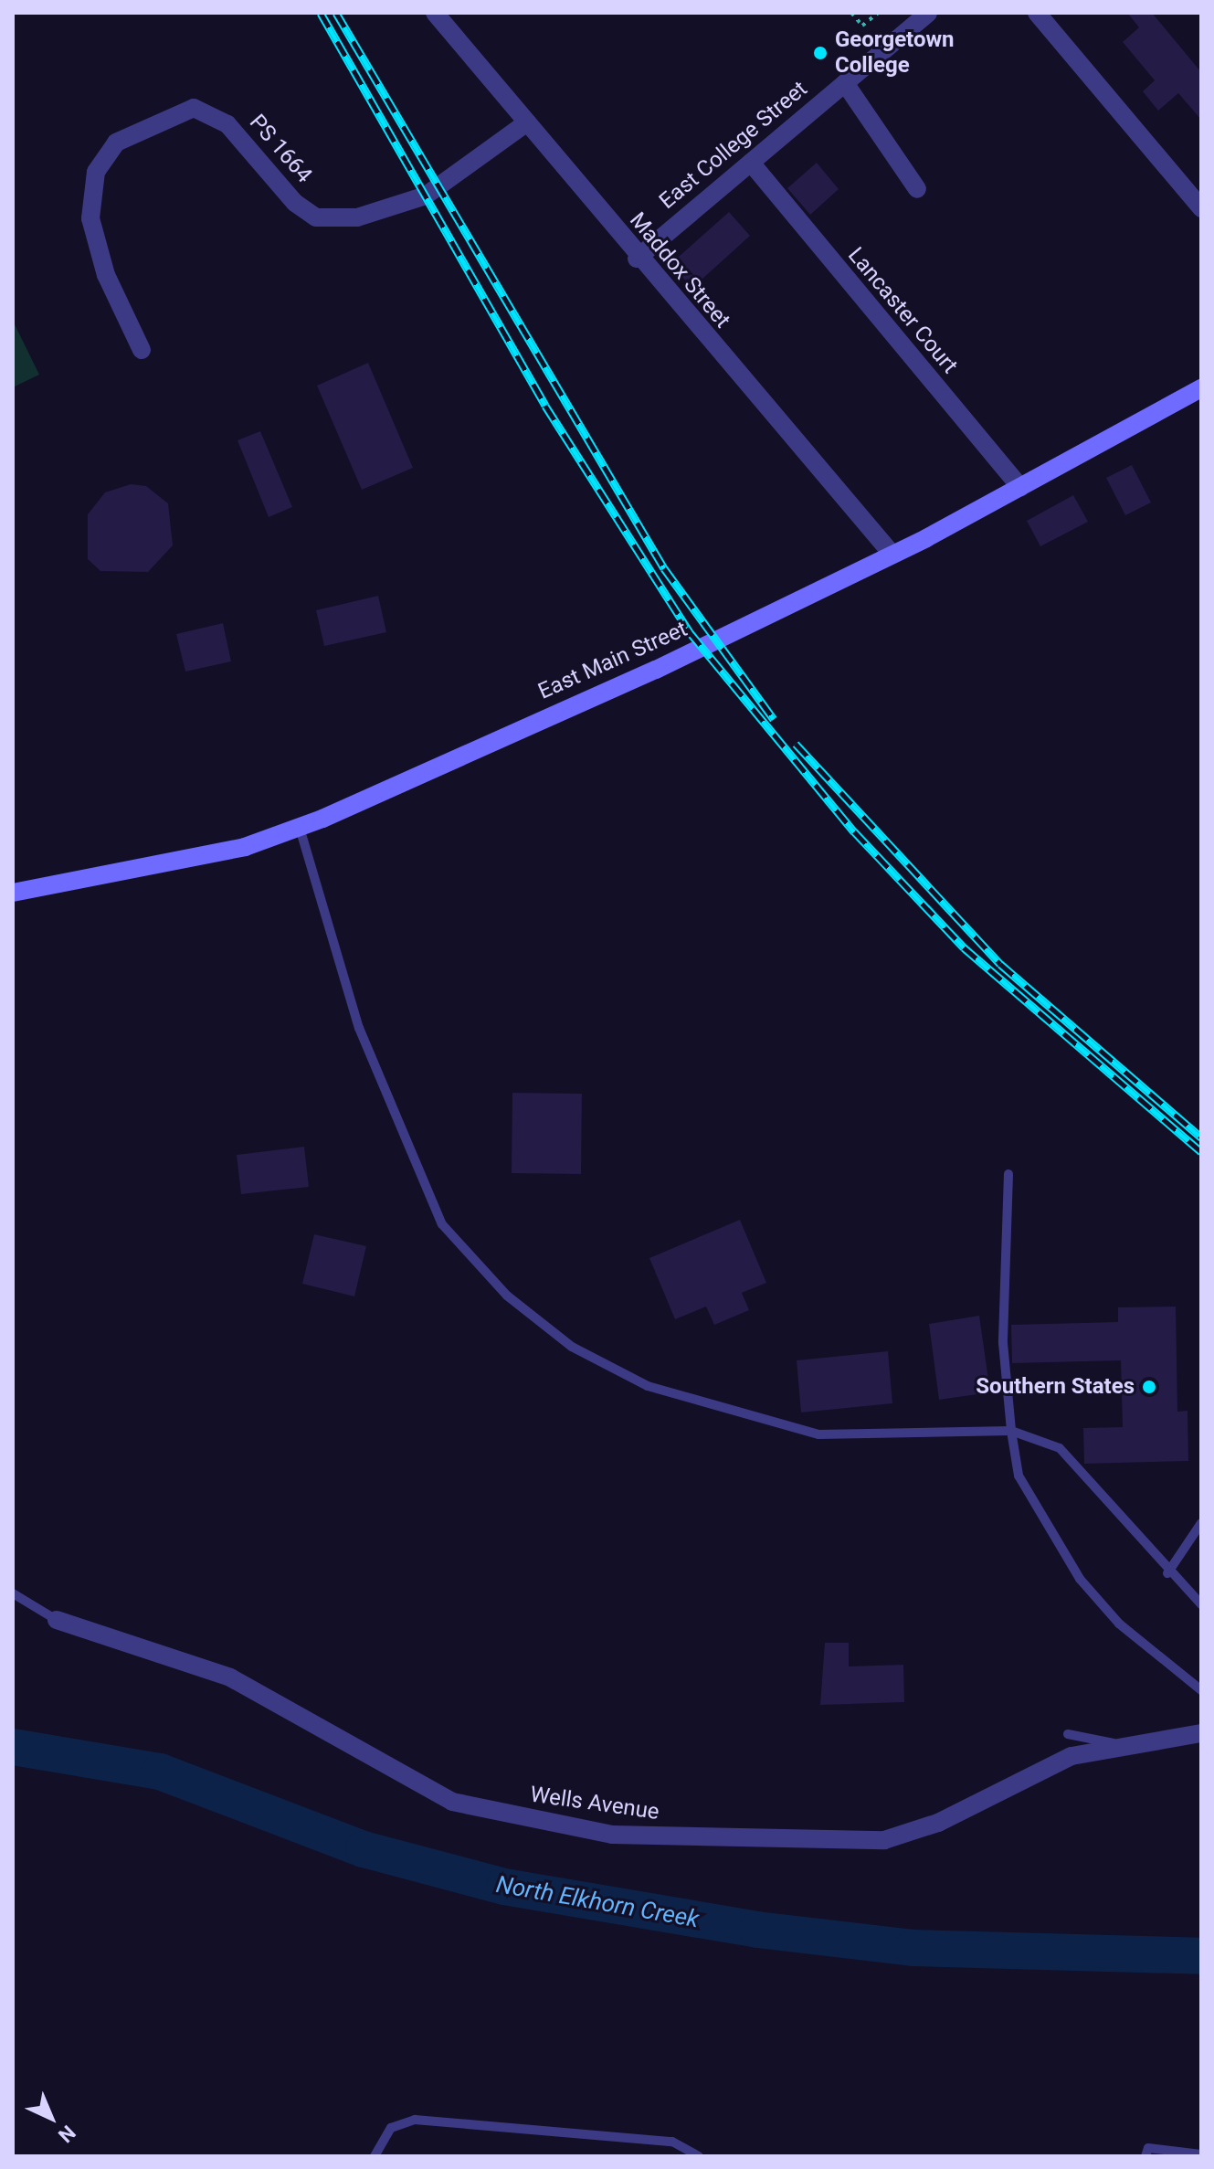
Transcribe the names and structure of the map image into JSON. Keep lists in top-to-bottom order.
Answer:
{
  "streets": {
    "street": [
      "East College Street",
      "PS 1664",
      "Maddox Street",
      "Lancaster Court",
      "East Main Street",
      "Wells Avenue"
    ]
  },
  "crossings": [
    ["East College Street", "Maddox Street"],
    ["East College Street", "Lancaster Court"],
    ["PS 1664", "Maddox Street"],
    ["Maddox Street", "East Main Street"],
    ["Lancaster Court", "East Main Street"]
  ],
  "water": ["North Elkhorn Creek"],
  "places": ["Georgetown College", "Southern States"],
  "north": "bottom right"
}
